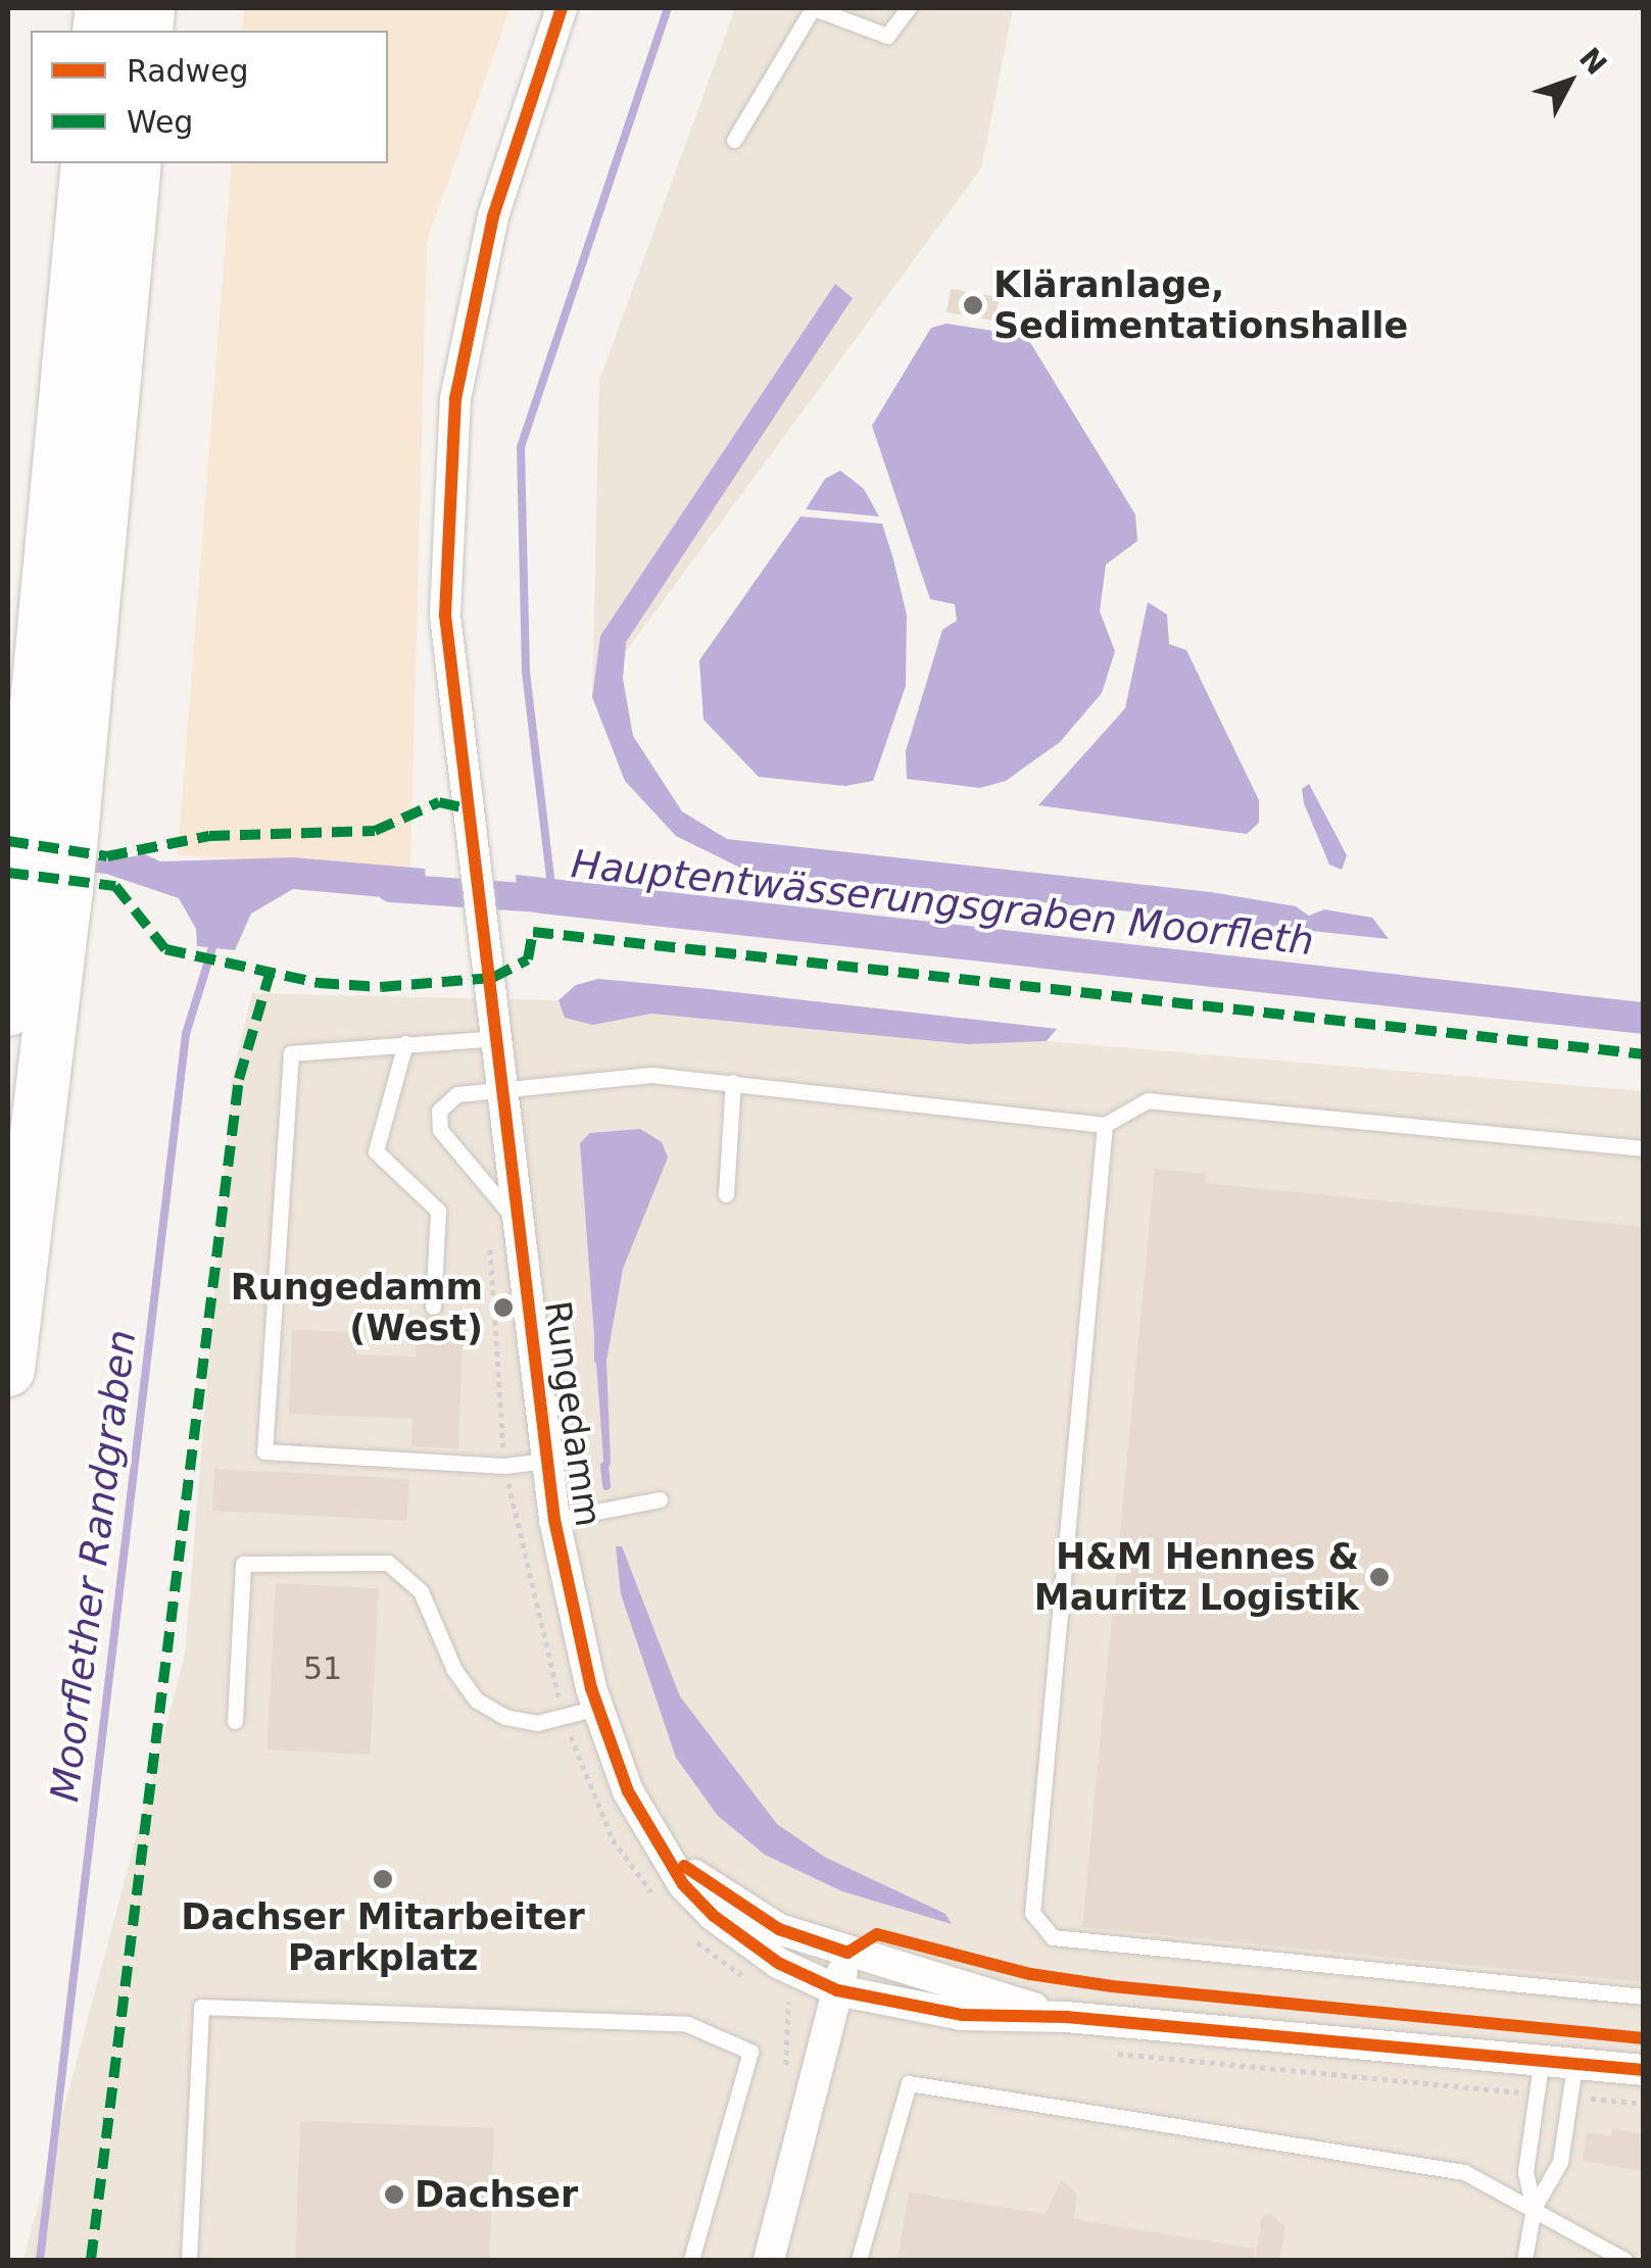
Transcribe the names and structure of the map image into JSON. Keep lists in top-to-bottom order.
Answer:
{
  "streets": {
    "street": ["Rungedamm"]
  },
  "water": ["Hauptentwässerungsgraben Moorfleth", "Moorflether Randgraben"],
  "places": [
    "Kläranlage, Sedimentationshalle",
    "Rungedamm (West)",
    "H&M Hennes & Mauritz Logistik",
    "Dachser Mitarbeiter Parkplatz",
    "Dachser"
  ],
  "house_numbers": ["51"],
  "legend": ["Radweg", "Weg"],
  "north": "top right"
}
